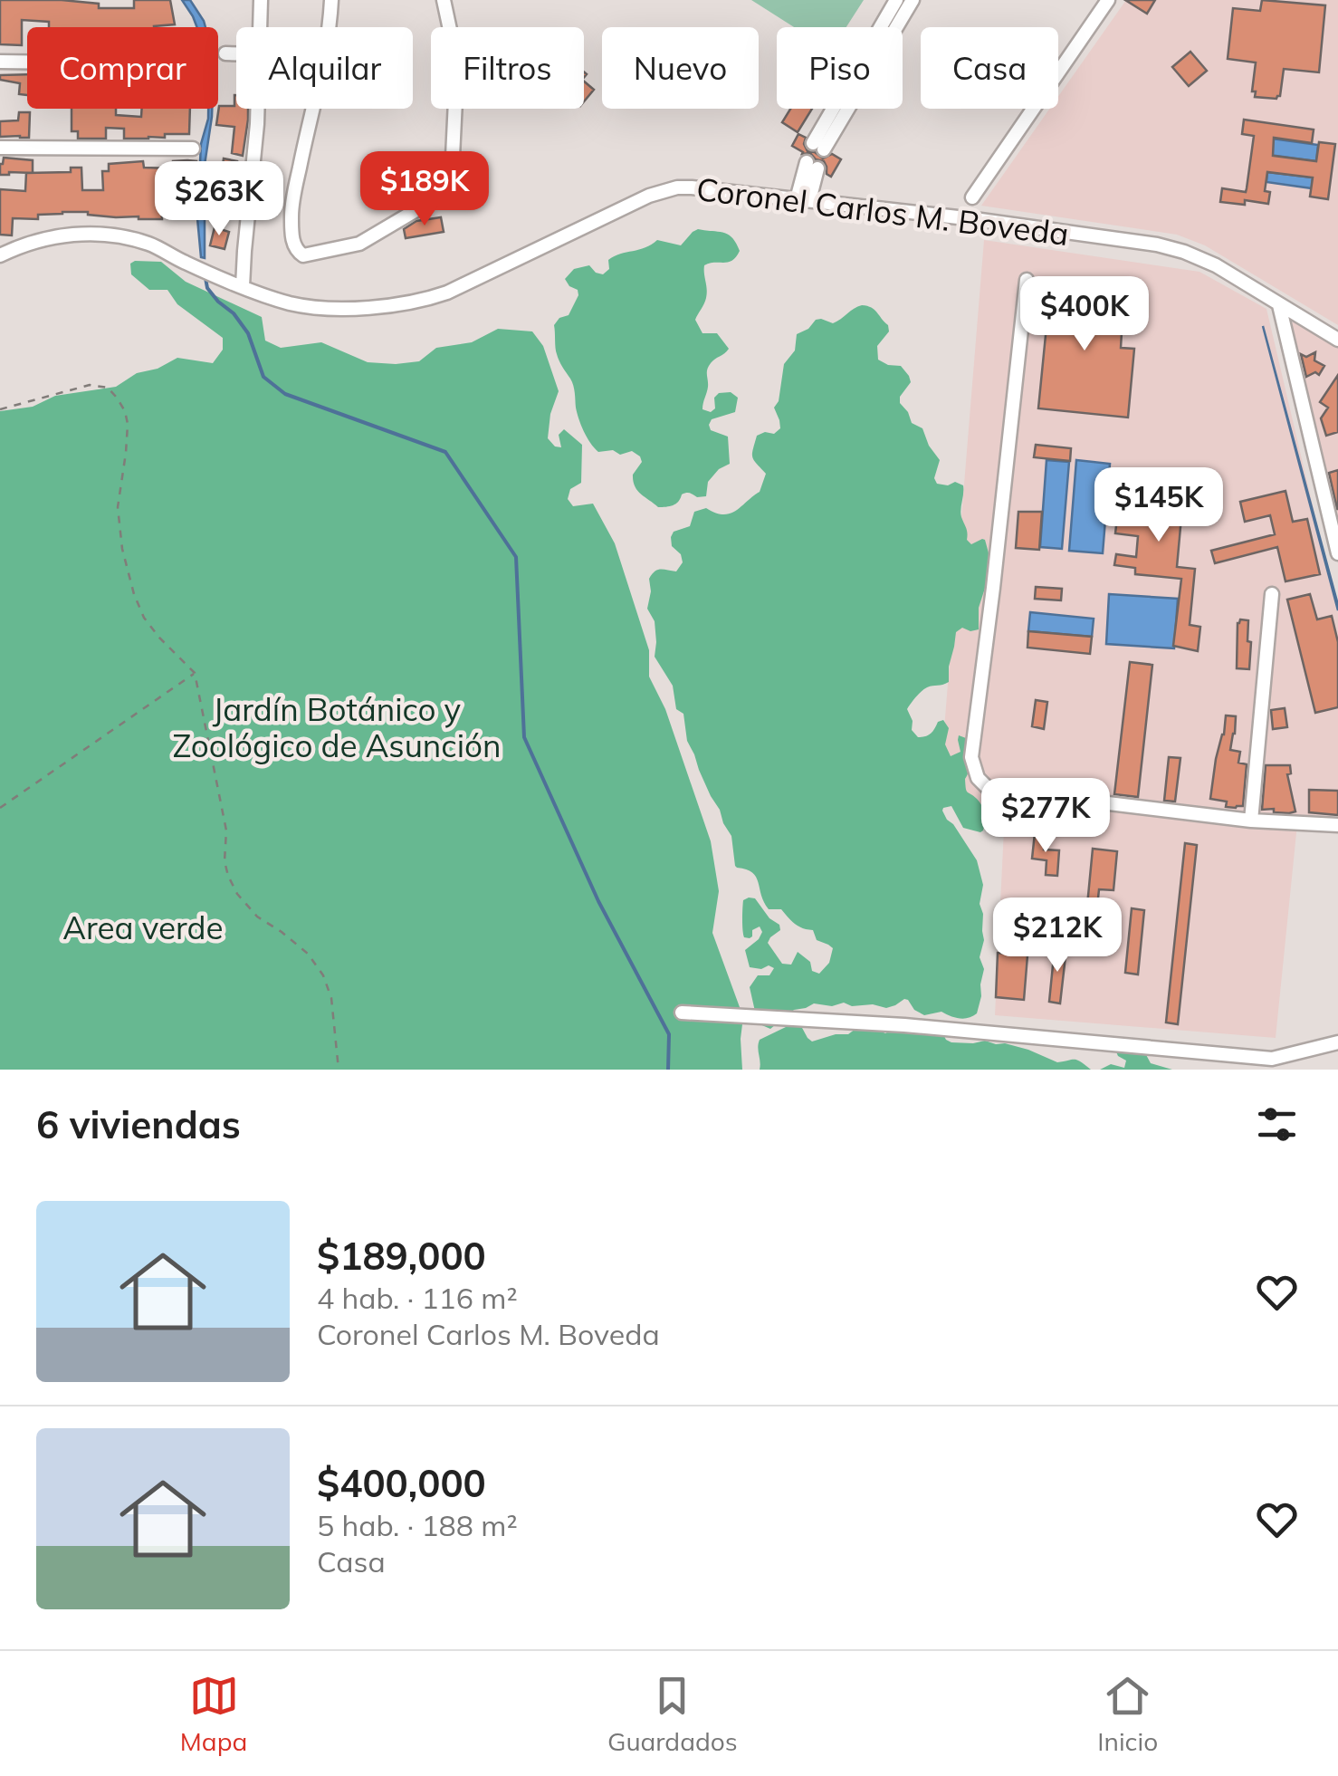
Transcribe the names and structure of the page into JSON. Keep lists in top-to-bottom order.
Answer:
{
  "streets": {
    "street": ["Coronel Carlos M. Boveda"]
  },
  "parks": ["Jardín Botánico y Zoológico de Asunción", "Area verde"],
  "page": {
    "chip": [
      "Comprar",
      "Alquilar",
      "Filtros",
      "Nuevo",
      "Piso",
      "Casa"
    ],
    "price": [
      "$189K",
      "$263K",
      "$400K",
      "$145K",
      "$277K",
      "$212K"
    ],
    "heading": "6 viviendas",
    "list": [
      {
        "name": "$189,000",
        "note": "4 hab. · 116 m² · Coronel Carlos M. Boveda"
      },
      {
        "name": "$400,000",
        "note": "5 hab. · 188 m² · Casa"
      }
    ],
    "tabs": ["Mapa", "Guardados", "Inicio"]
  }
}
